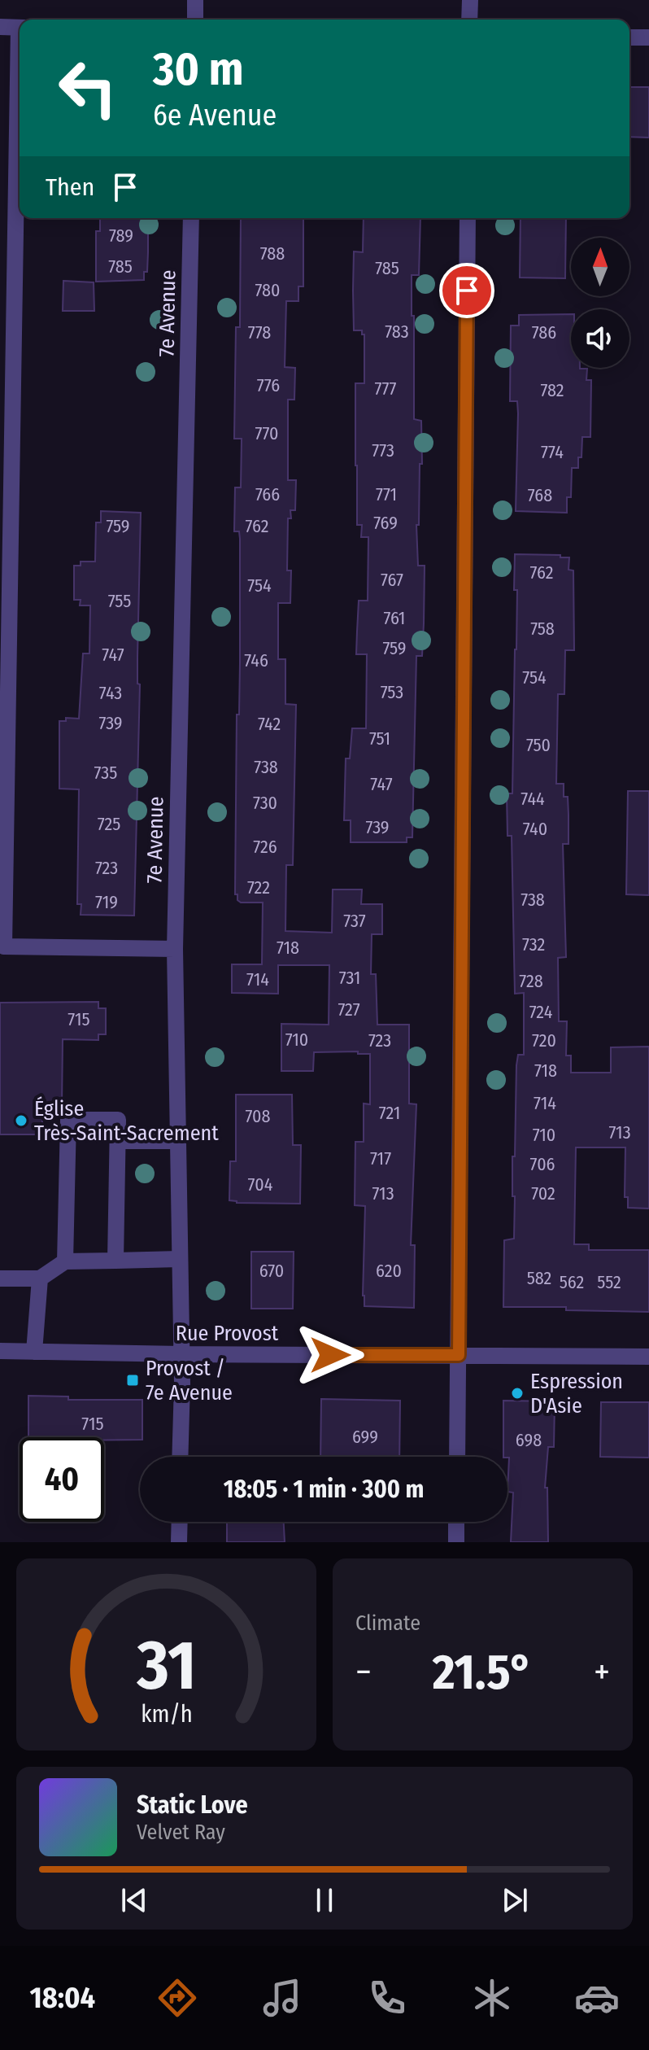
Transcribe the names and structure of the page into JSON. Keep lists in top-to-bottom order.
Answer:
{
  "streets": {
    "street": ["7e Avenue", "Rue Provost"]
  },
  "crossings": [
    ["7e Avenue", "Rue Provost"]
  ],
  "places": {
    "other": ["Église Très-Saint-Sacrement", "Espression D'Asie"],
    "transit": ["Provost / 7e Avenue"]
  },
  "house_numbers": [
    "789",
    "788",
    "785",
    "785",
    "780",
    "783",
    "778",
    "786",
    "776",
    "777",
    "782",
    "770",
    "773",
    "774",
    "766",
    "771",
    "768",
    "769",
    "759",
    "762",
    "762",
    "767",
    "754",
    "755",
    "761",
    "758",
    "759",
    "747",
    "746",
    "754",
    "753",
    "743",
    "739",
    "742",
    "751",
    "750",
    "738",
    "735",
    "747",
    "744",
    "730",
    "725",
    "739",
    "740",
    "726",
    "723",
    "722",
    "738",
    "719",
    "737",
    "732",
    "718",
    "731",
    "714",
    "728",
    "727",
    "724",
    "715",
    "710",
    "723",
    "720",
    "718",
    "714",
    "721",
    "708",
    "713",
    "710",
    "717",
    "706",
    "704",
    "713",
    "702",
    "670",
    "620",
    "582",
    "562",
    "552",
    "715",
    "699",
    "698"
  ],
  "north": "top",
  "page": {
    "turn": ["30 m", "6e Avenue"],
    "then": "Then",
    "limit": "40",
    "trip": "18:05 · 1 min · 300 m",
    "tile": "Climate",
    "heat": ["−", "21.5°", "+"],
    "song": ["Static Love", "Velvet Ray"],
    "tabs": "18:04",
    "gauge": ["31", "km/h"]
  }
}
